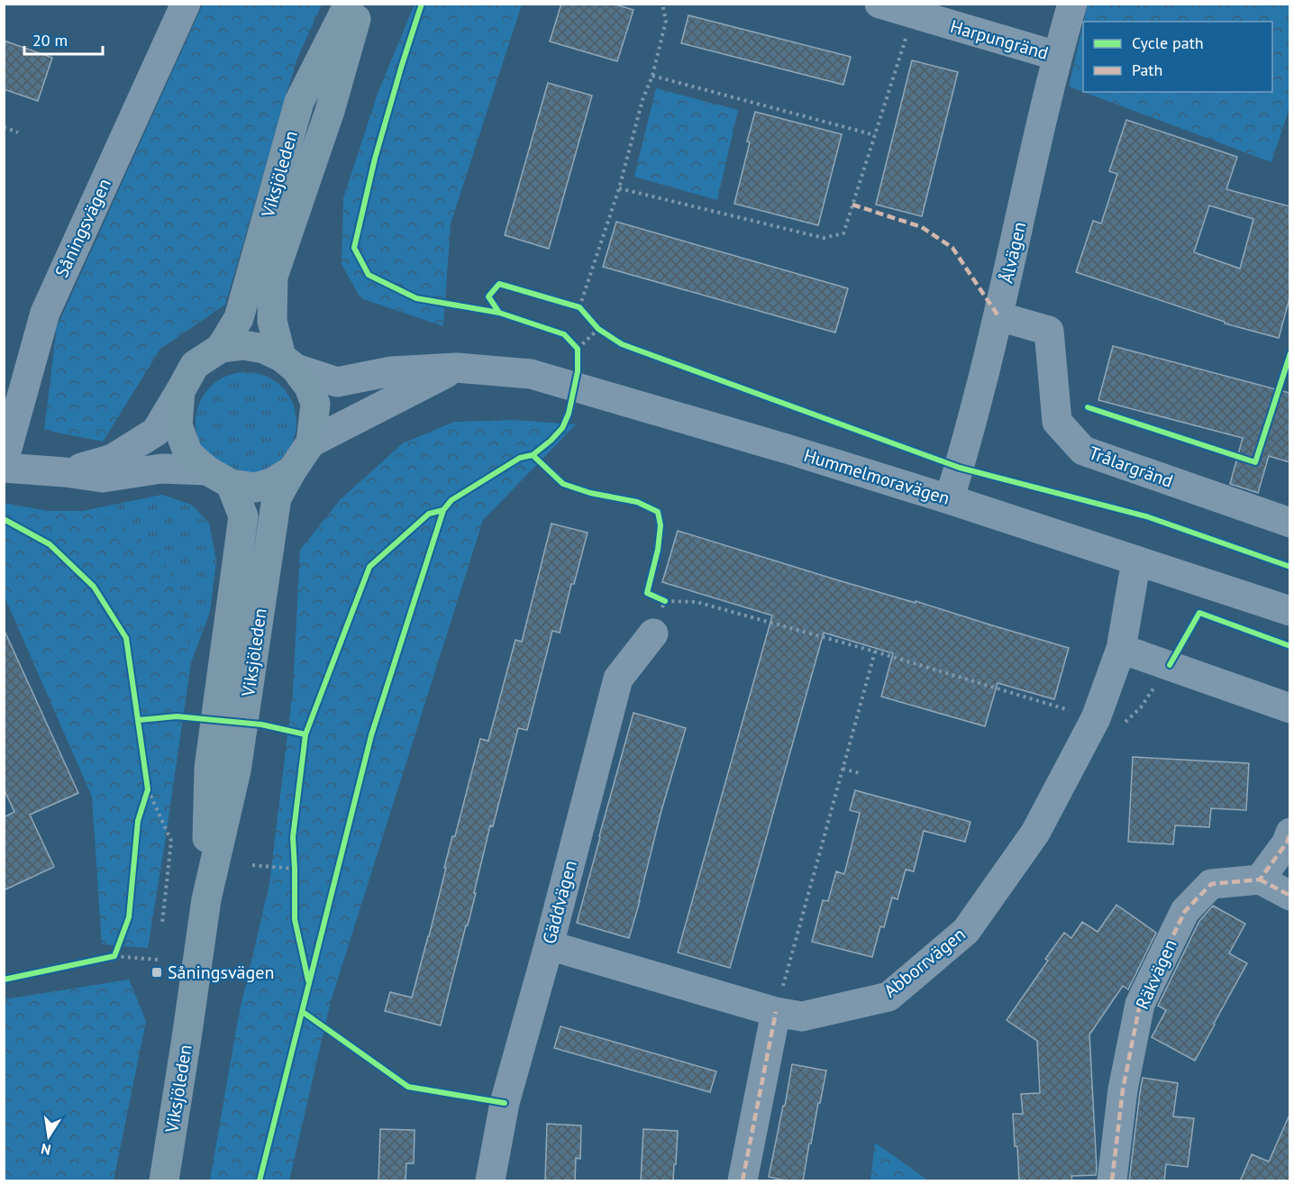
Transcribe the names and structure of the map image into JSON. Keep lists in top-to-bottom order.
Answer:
{
  "streets": {
    "main road": ["Viksjöleden"],
    "street": [
      "Harpungränd",
      "Såningsvägen",
      "Ålvägen",
      "Trålargränd",
      "Hummelmoravägen",
      "Gäddvägen",
      "Abborrvägen",
      "Räkvägen"
    ]
  },
  "crossings": [
    ["Harpungränd", "Ålvägen"],
    ["Viksjöleden", "Hummelmoravägen"],
    ["Ålvägen", "Trålargränd"],
    ["Ålvägen", "Hummelmoravägen"],
    ["Hummelmoravägen", "Abborrvägen"],
    ["Gäddvägen", "Abborrvägen"]
  ],
  "places": {
    "transit": ["Såningsvägen"]
  },
  "legend": ["Cycle path", "Path"],
  "scale_bar": "20 m",
  "north": "bottom"
}
